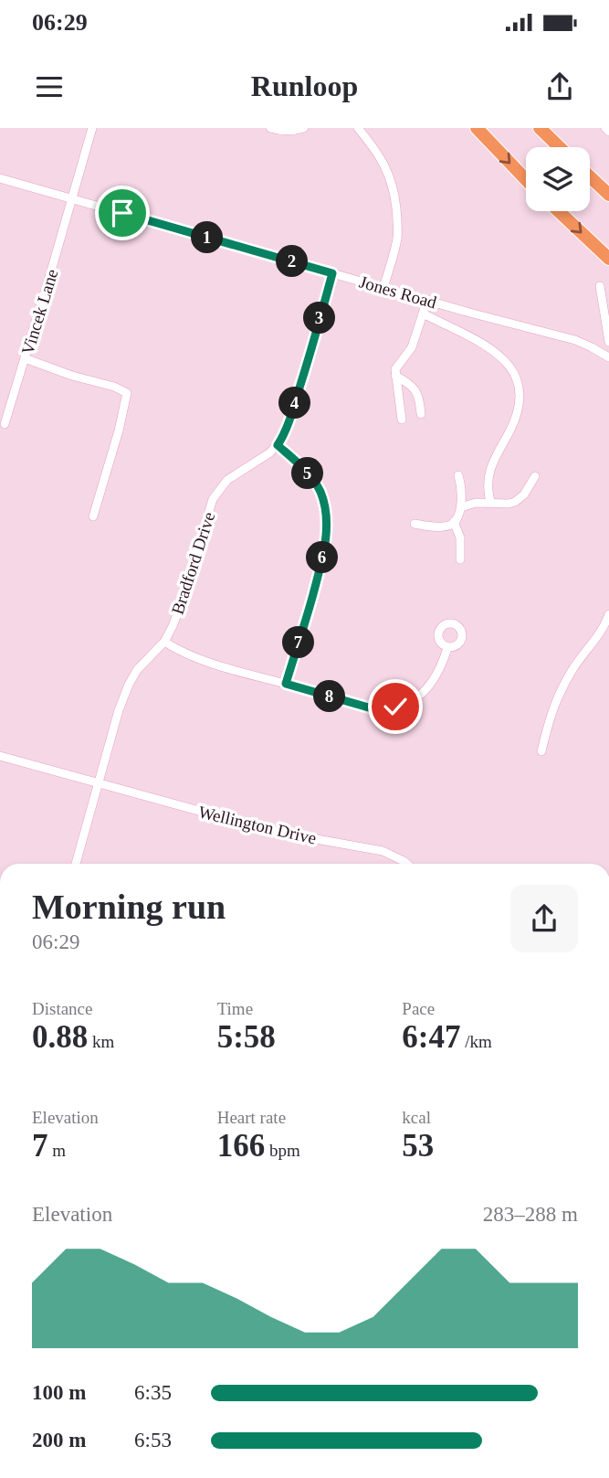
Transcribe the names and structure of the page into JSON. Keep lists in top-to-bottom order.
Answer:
{
  "streets": {
    "street": [
      "Jones Road",
      "Vincek Lane",
      "Bradford Drive",
      "Wellington Drive"
    ]
  },
  "crossings": [
    ["Jones Road", "Vincek Lane"],
    ["Jones Road", "Bradford Drive"],
    ["Bradford Drive", "Wellington Drive"]
  ],
  "page": {
    "status": "06:29",
    "header": "Runloop",
    "pins": [
      "1",
      "2",
      "3",
      "4",
      "5",
      "6",
      "7",
      "8"
    ],
    "heading": ["Morning run", "06:29"],
    "stats": [
      ["Distance", "0.88 km"],
      ["Time", "5:58"],
      ["Pace", "6:47 /km"],
      ["Elevation", "7 m"],
      ["Heart rate", "166 bpm"],
      ["kcal", "53"]
    ],
    "chart": ["Elevation", "283–288 m"],
    "list": [
      {
        "name": "100 m",
        "note": "6:35"
      },
      {
        "name": "200 m",
        "note": "6:53"
      }
    ]
  }
}
